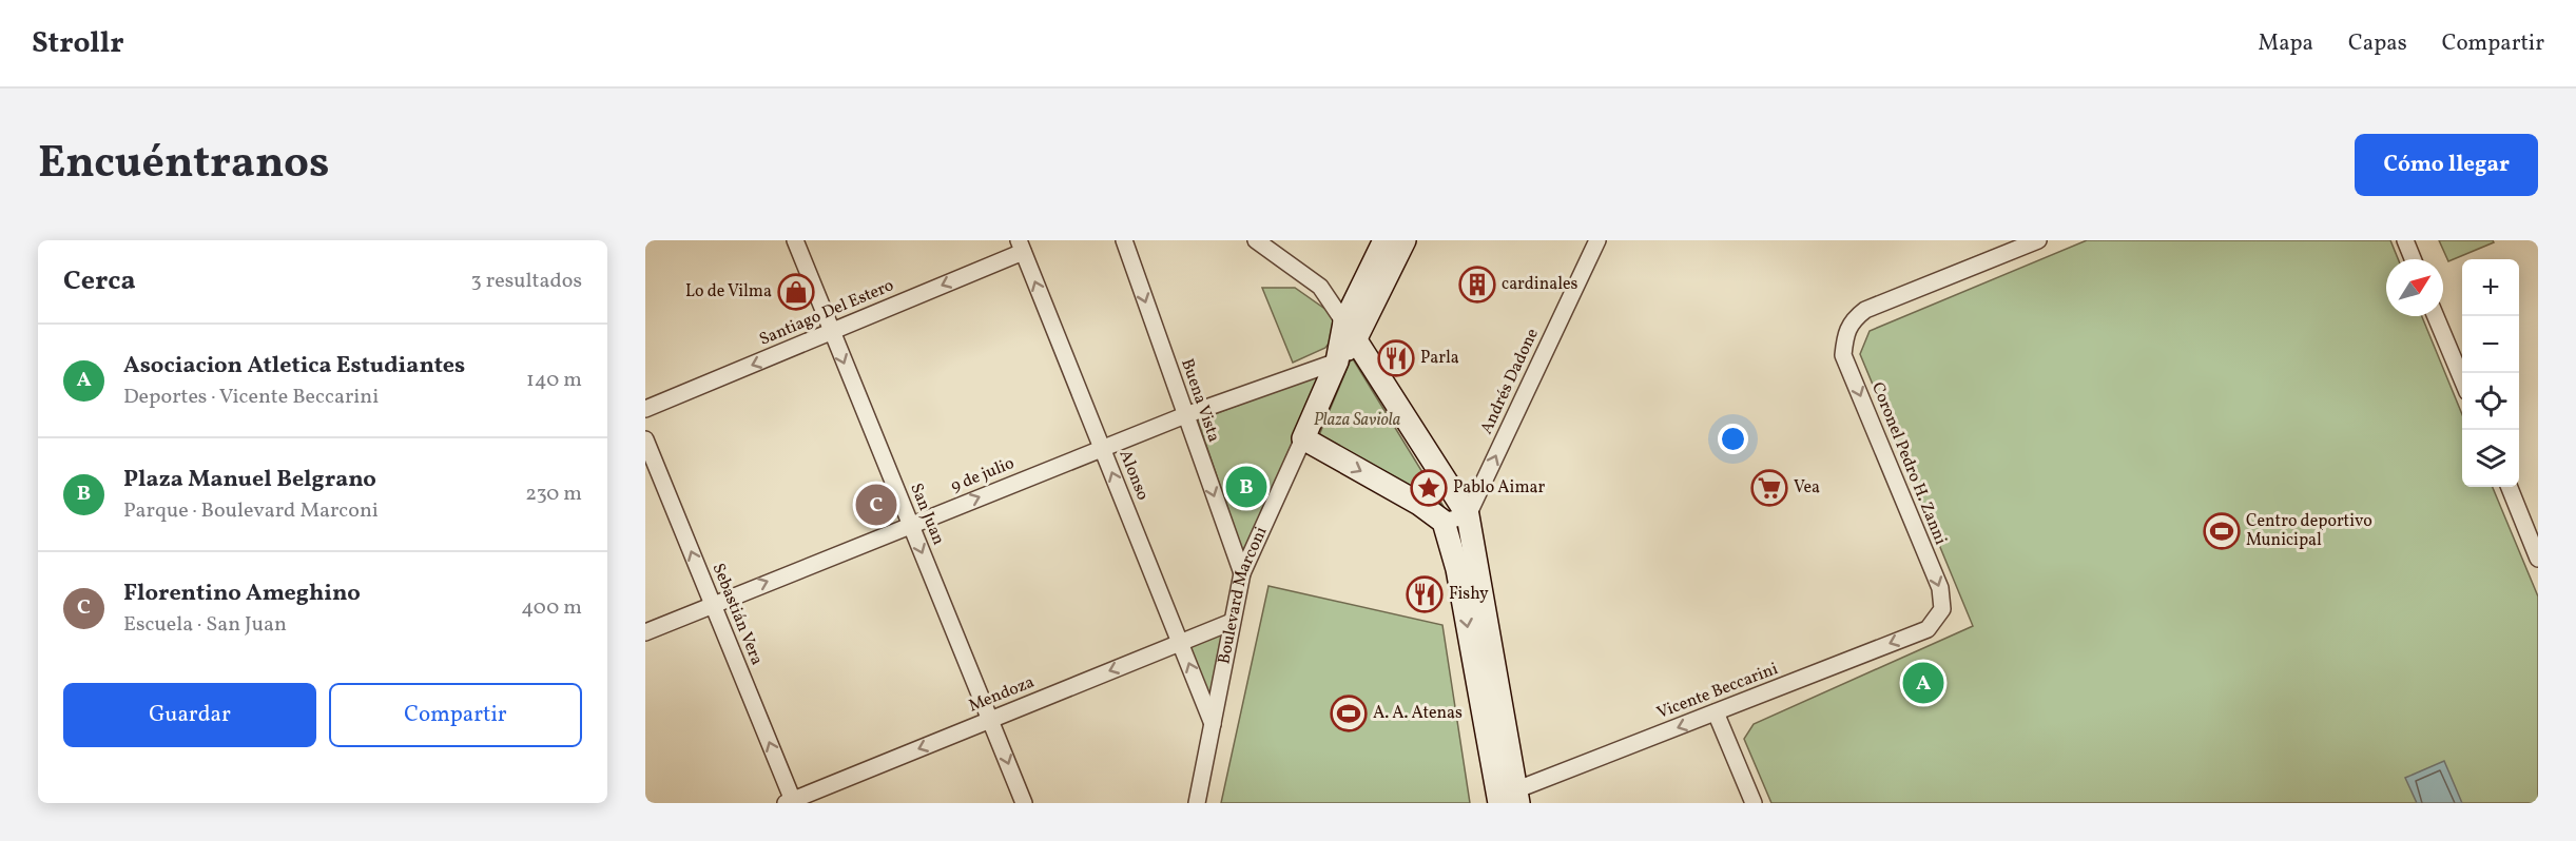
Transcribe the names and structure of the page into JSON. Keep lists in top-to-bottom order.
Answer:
{
  "streets": {
    "main road": ["Boulevard Marconi"],
    "street": [
      "Santiago Del Estero",
      "Andrés Dadone",
      "Buena Vista",
      "Coronel Pedro H. Zanni",
      "9 de julio",
      "Alonso",
      "San Juan",
      "Sebastián Vera",
      "Vicente Beccarini",
      "Mendoza"
    ]
  },
  "crossings": [
    ["Santiago Del Estero", "Alonso"],
    ["Santiago Del Estero", "San Juan"],
    ["Buena Vista", "9 de julio"],
    ["Buena Vista", "Boulevard Marconi"],
    ["Coronel Pedro H. Zanni", "Vicente Beccarini"],
    ["9 de julio", "Alonso"],
    ["9 de julio", "San Juan"],
    ["9 de julio", "Boulevard Marconi"],
    ["9 de julio", "Sebastián Vera"],
    ["Alonso", "Boulevard Marconi"],
    ["Alonso", "Mendoza"],
    ["San Juan", "Mendoza"],
    ["Boulevard Marconi", "Mendoza"],
    ["Sebastián Vera", "Mendoza"]
  ],
  "one_way": [
    "Santiago Del Estero",
    "Andrés Dadone",
    "Buena Vista",
    "9 de julio",
    "Alonso",
    "San Juan",
    "Sebastián Vera",
    "Vicente Beccarini",
    "Mendoza"
  ],
  "parks": ["Plaza Saviola"],
  "places": {
    "building": ["cardinales"],
    "shop": ["Lo de Vilma"],
    "restaurant": ["Parla", "Fishy"],
    "place": ["Pablo Aimar"],
    "supermarket": ["Vea"],
    "sports": ["Centro deportivo Municipal", "A. A. Atenas"]
  },
  "north": "top right",
  "page": {
    "header": "Strollr",
    "nav": ["Mapa", "Capas", "Compartir"],
    "title": "Encuéntranos",
    "buttons": [
      "Cómo llegar",
      ["Guardar", "Compartir"]
    ],
    "heading": ["Cerca", "3 resultados"],
    "map_buttons": ["+", "−"],
    "list": [
      {
        "mark": "A",
        "name": "Asociacion Atletica Estudiantes",
        "note": "Deportes · Vicente Beccarini",
        "value": "140 m"
      },
      {
        "mark": "B",
        "name": "Plaza Manuel Belgrano",
        "note": "Parque · Boulevard Marconi",
        "value": "230 m"
      },
      {
        "mark": "C",
        "name": "Florentino Ameghino",
        "note": "Escuela · San Juan",
        "value": "400 m"
      }
    ],
    "pins": ["B", "C", "A"]
  }
}
